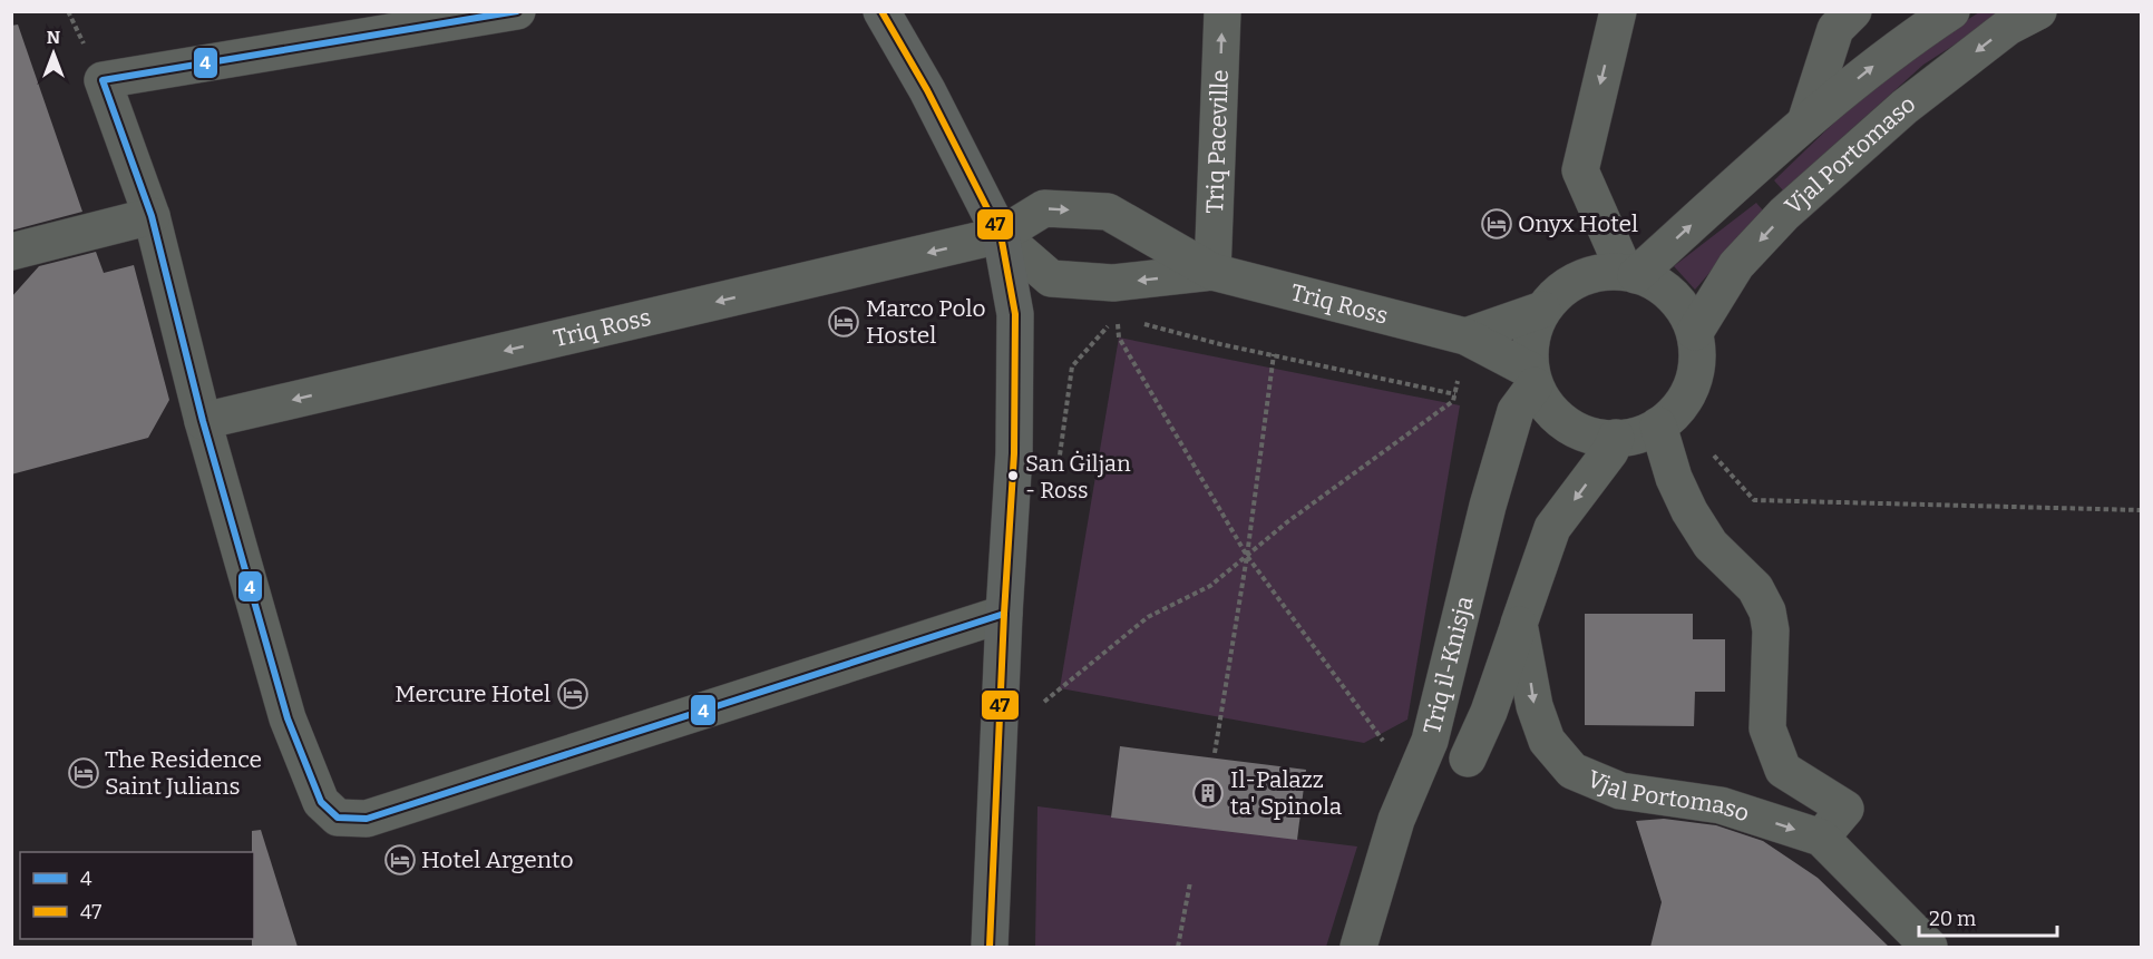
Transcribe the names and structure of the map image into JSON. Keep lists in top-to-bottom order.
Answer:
{
  "streets": {
    "street": [
      "Triq Paceville",
      "Vjal Portomaso",
      "Triq Ross",
      "Triq il-Knisja"
    ]
  },
  "crossings": [
    ["Triq Paceville", "Triq Ross"],
    ["Vjal Portomaso", "Triq Ross"],
    ["Vjal Portomaso", "Triq il-Knisja"],
    ["Triq Ross", "Triq il-Knisja"]
  ],
  "one_way": ["Triq Paceville"],
  "places": {
    "hotel": [
      "Onyx Hotel",
      "Marco Polo Hostel",
      "Mercure Hotel",
      "The Residence Saint Julians",
      "Hotel Argento"
    ],
    "other": ["San Ġiljan - Ross"],
    "building": ["Il-Palazz ta' Spinola"]
  },
  "lines": ["transit line 4", "transit line 47"],
  "legend": ["4", "47"],
  "scale_bar": "20 m",
  "north": "top"
}
